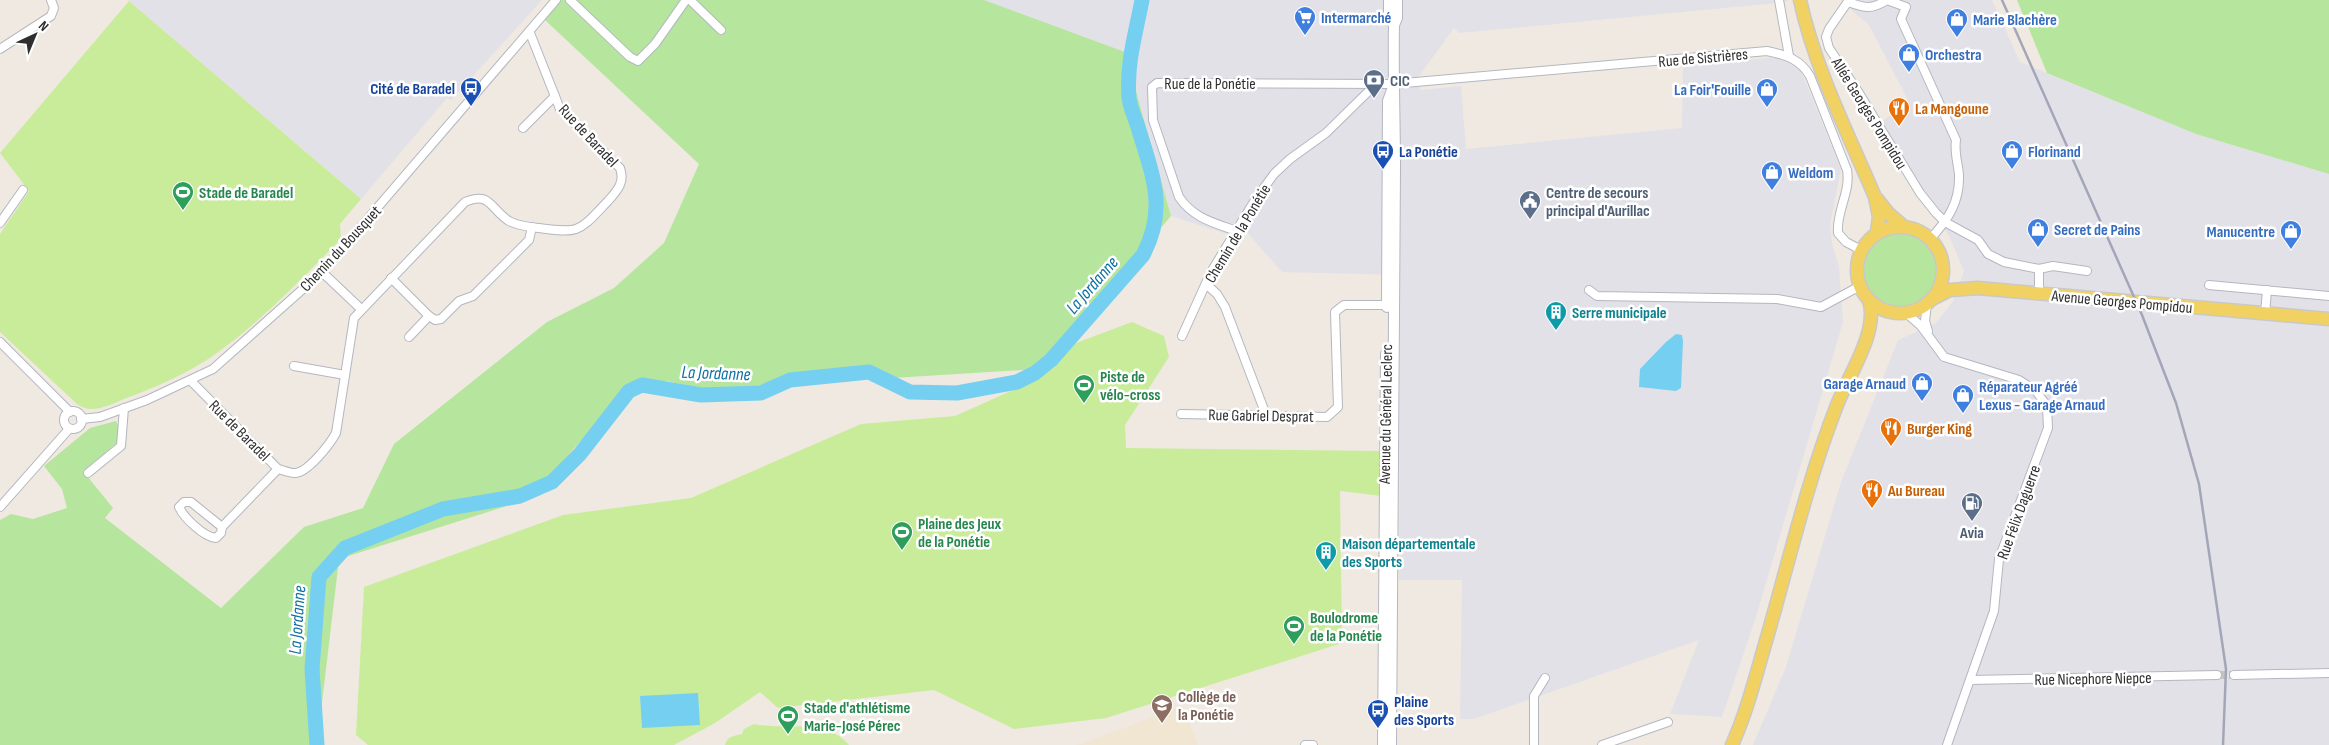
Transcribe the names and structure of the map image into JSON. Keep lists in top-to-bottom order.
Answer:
{
  "streets": {
    "main road": ["Avenue Georges Pompidou"],
    "street": [
      "Rue de Sistrières",
      "Rue de la Ponétie",
      "Allée Georges Pompidou",
      "Rue de Baradel",
      "Chemin de la Ponétie",
      "Chemin du Bousquet",
      "Avenue du Général Leclerc",
      "Rue Gabriel Desprat",
      "Rue Félix Daguerre",
      "Rue Nicephore Niepce"
    ]
  },
  "crossings": [
    ["Rue de Sistrières", "Rue de la Ponétie"],
    ["Rue de Sistrières", "Avenue du Général Leclerc"],
    ["Rue de la Ponétie", "Chemin de la Ponétie"],
    ["Rue de la Ponétie", "Avenue du Général Leclerc"],
    ["Rue de Baradel", "Chemin du Bousquet"],
    ["Avenue Georges Pompidou", "Rue Félix Daguerre"],
    ["Avenue du Général Leclerc", "Rue Gabriel Desprat"],
    ["Rue Félix Daguerre", "Rue Nicephore Niepce"]
  ],
  "water": ["La Jordanne"],
  "places": {
    "supermarket": ["Intermarché"],
    "shop": [
      "Marie Blachère",
      "Orchestra",
      "La Foir'Fouille",
      "Florinand",
      "Weldom",
      "Secret de Pains",
      "Manucentre",
      "Garage Arnaud",
      "Réparateur Agréé Lexus - Garage Arnaud"
    ],
    "bank": ["CIC"],
    "bus stop": ["Cité de Baradel", "La Ponétie", "Plaine des Sports"],
    "restaurant": ["La Mangoune", "Burger King", "Au Bureau"],
    "sports": [
      "Stade de Baradel",
      "Piste de vélo-cross",
      "Plaine des Jeux de la Ponétie",
      "Boulodrome de la Ponétie",
      "Stade d'athlétisme Marie-José Pérec"
    ],
    "public building": ["Centre de secours principal d'Aurillac"],
    "building": ["Serre municipale", "Maison départementale des Sports"],
    "fuel station": ["Avia"],
    "school or university": ["Collège de la Ponétie"]
  },
  "north": "top right"
}
